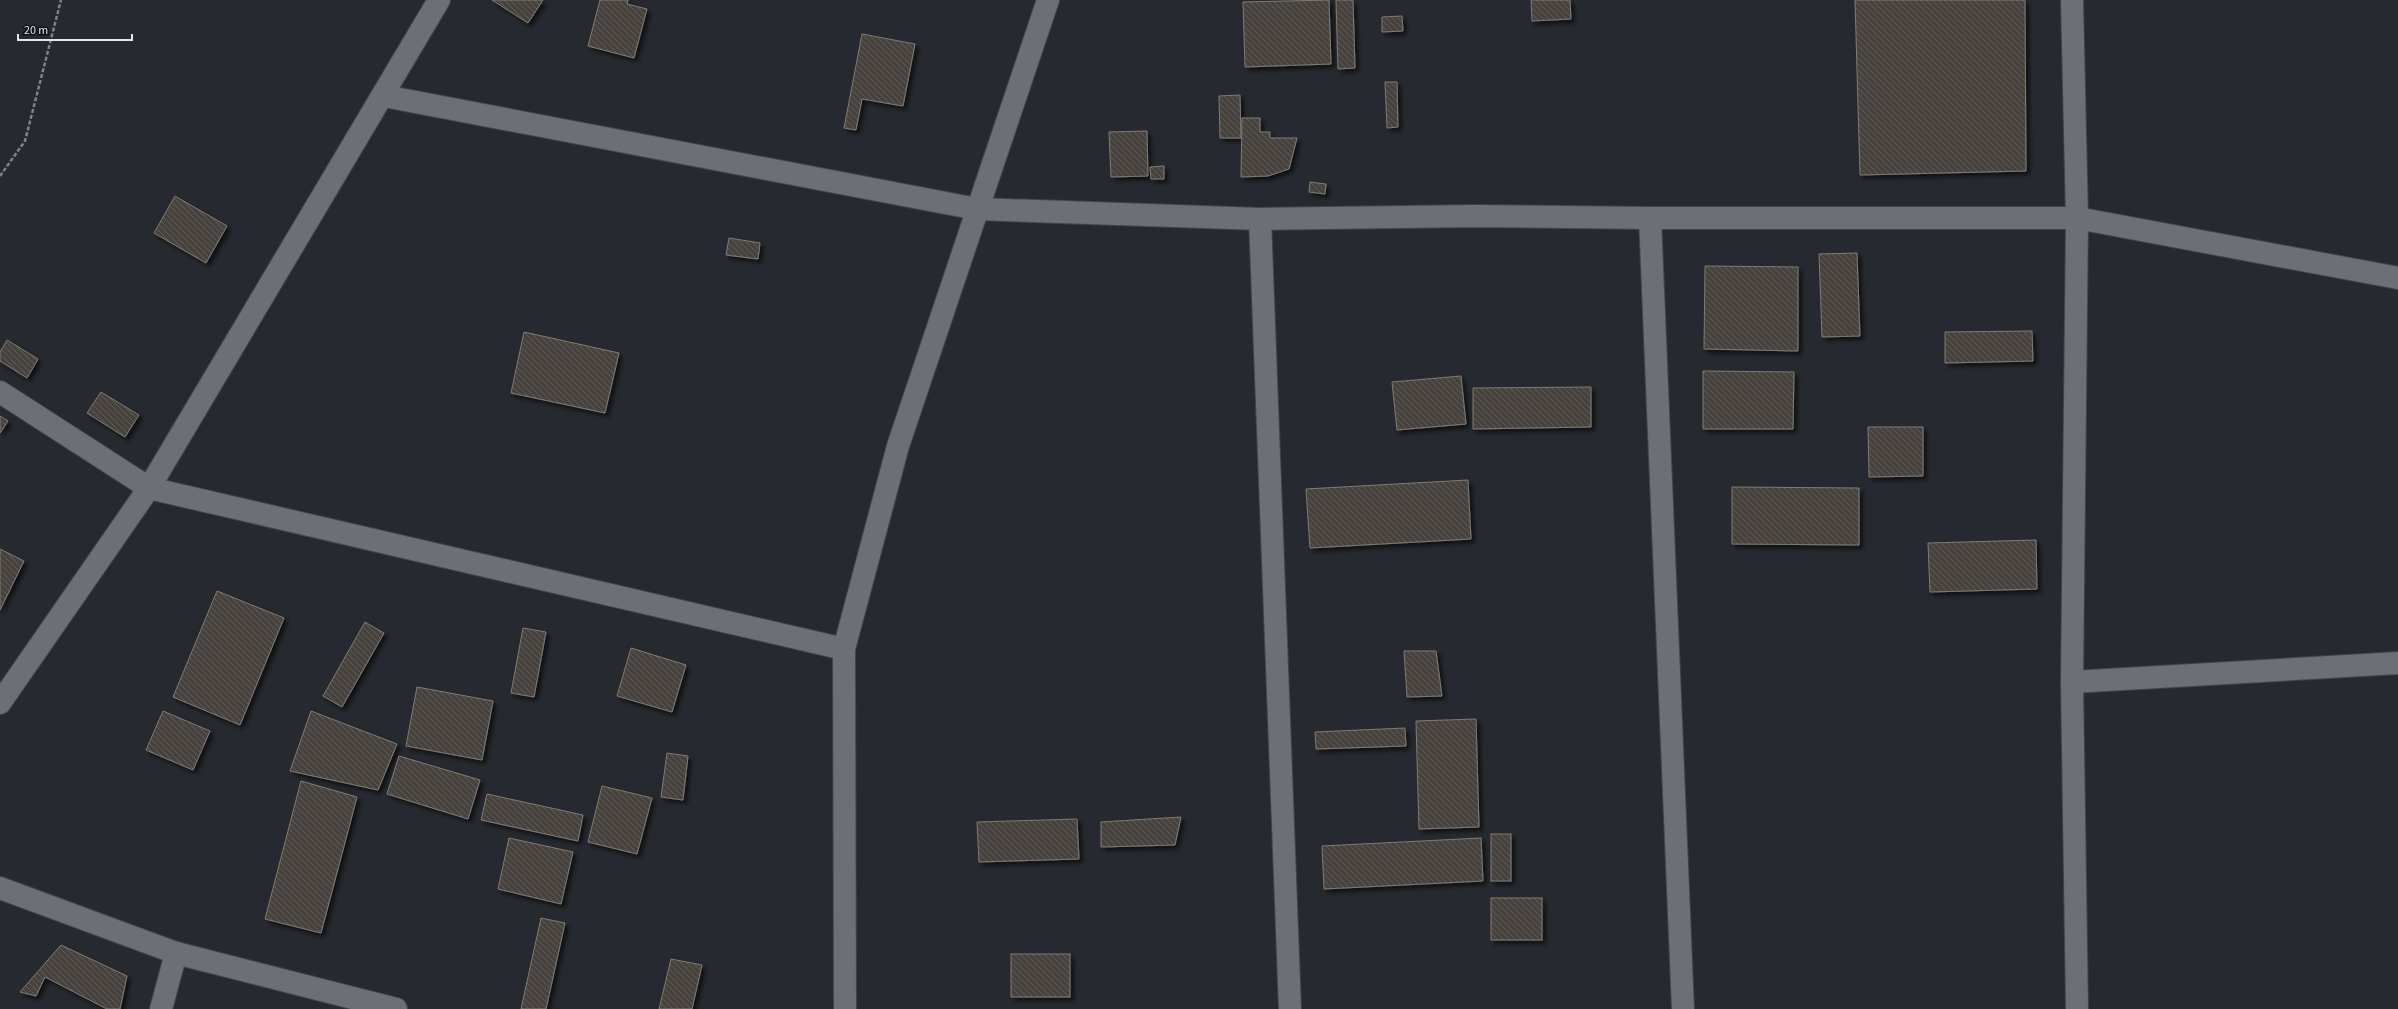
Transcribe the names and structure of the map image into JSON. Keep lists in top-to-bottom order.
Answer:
{
  "scale_bar": "20 m"
}
